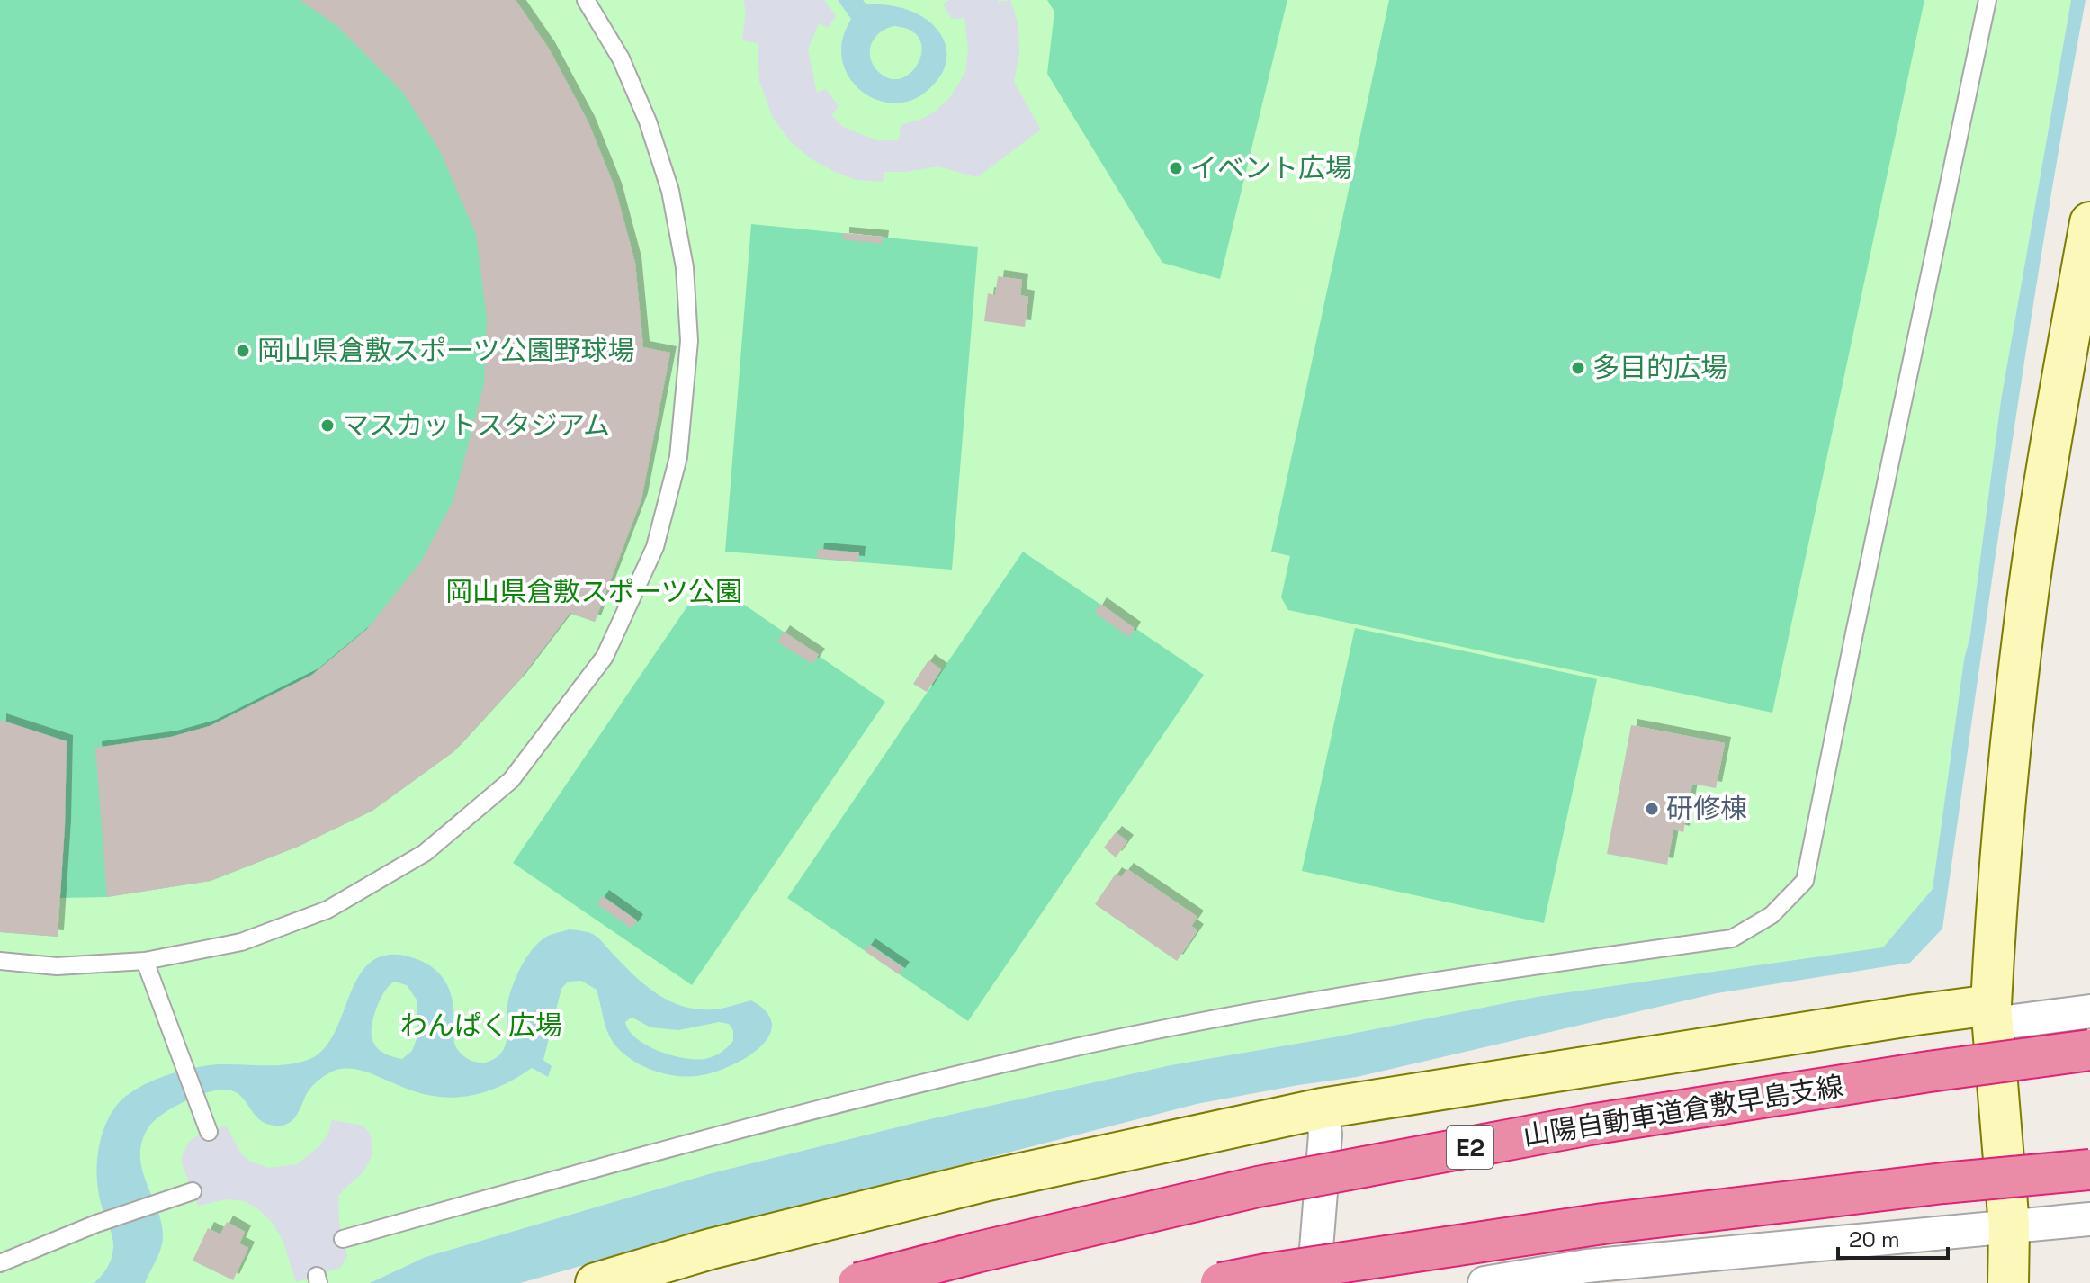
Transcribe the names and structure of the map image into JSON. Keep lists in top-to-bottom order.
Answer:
{
  "streets": {
    "highway": ["山陽自動車道倉敷早島支線", "E2"]
  },
  "parks": ["岡山県倉敷スポーツ公園", "わんぱく広場"],
  "places": [
    "イベント広場",
    "岡山県倉敷スポーツ公園野球場",
    "多目的広場",
    "マスカットスタジアム",
    "研修棟"
  ],
  "scale_bar": "20 m"
}
